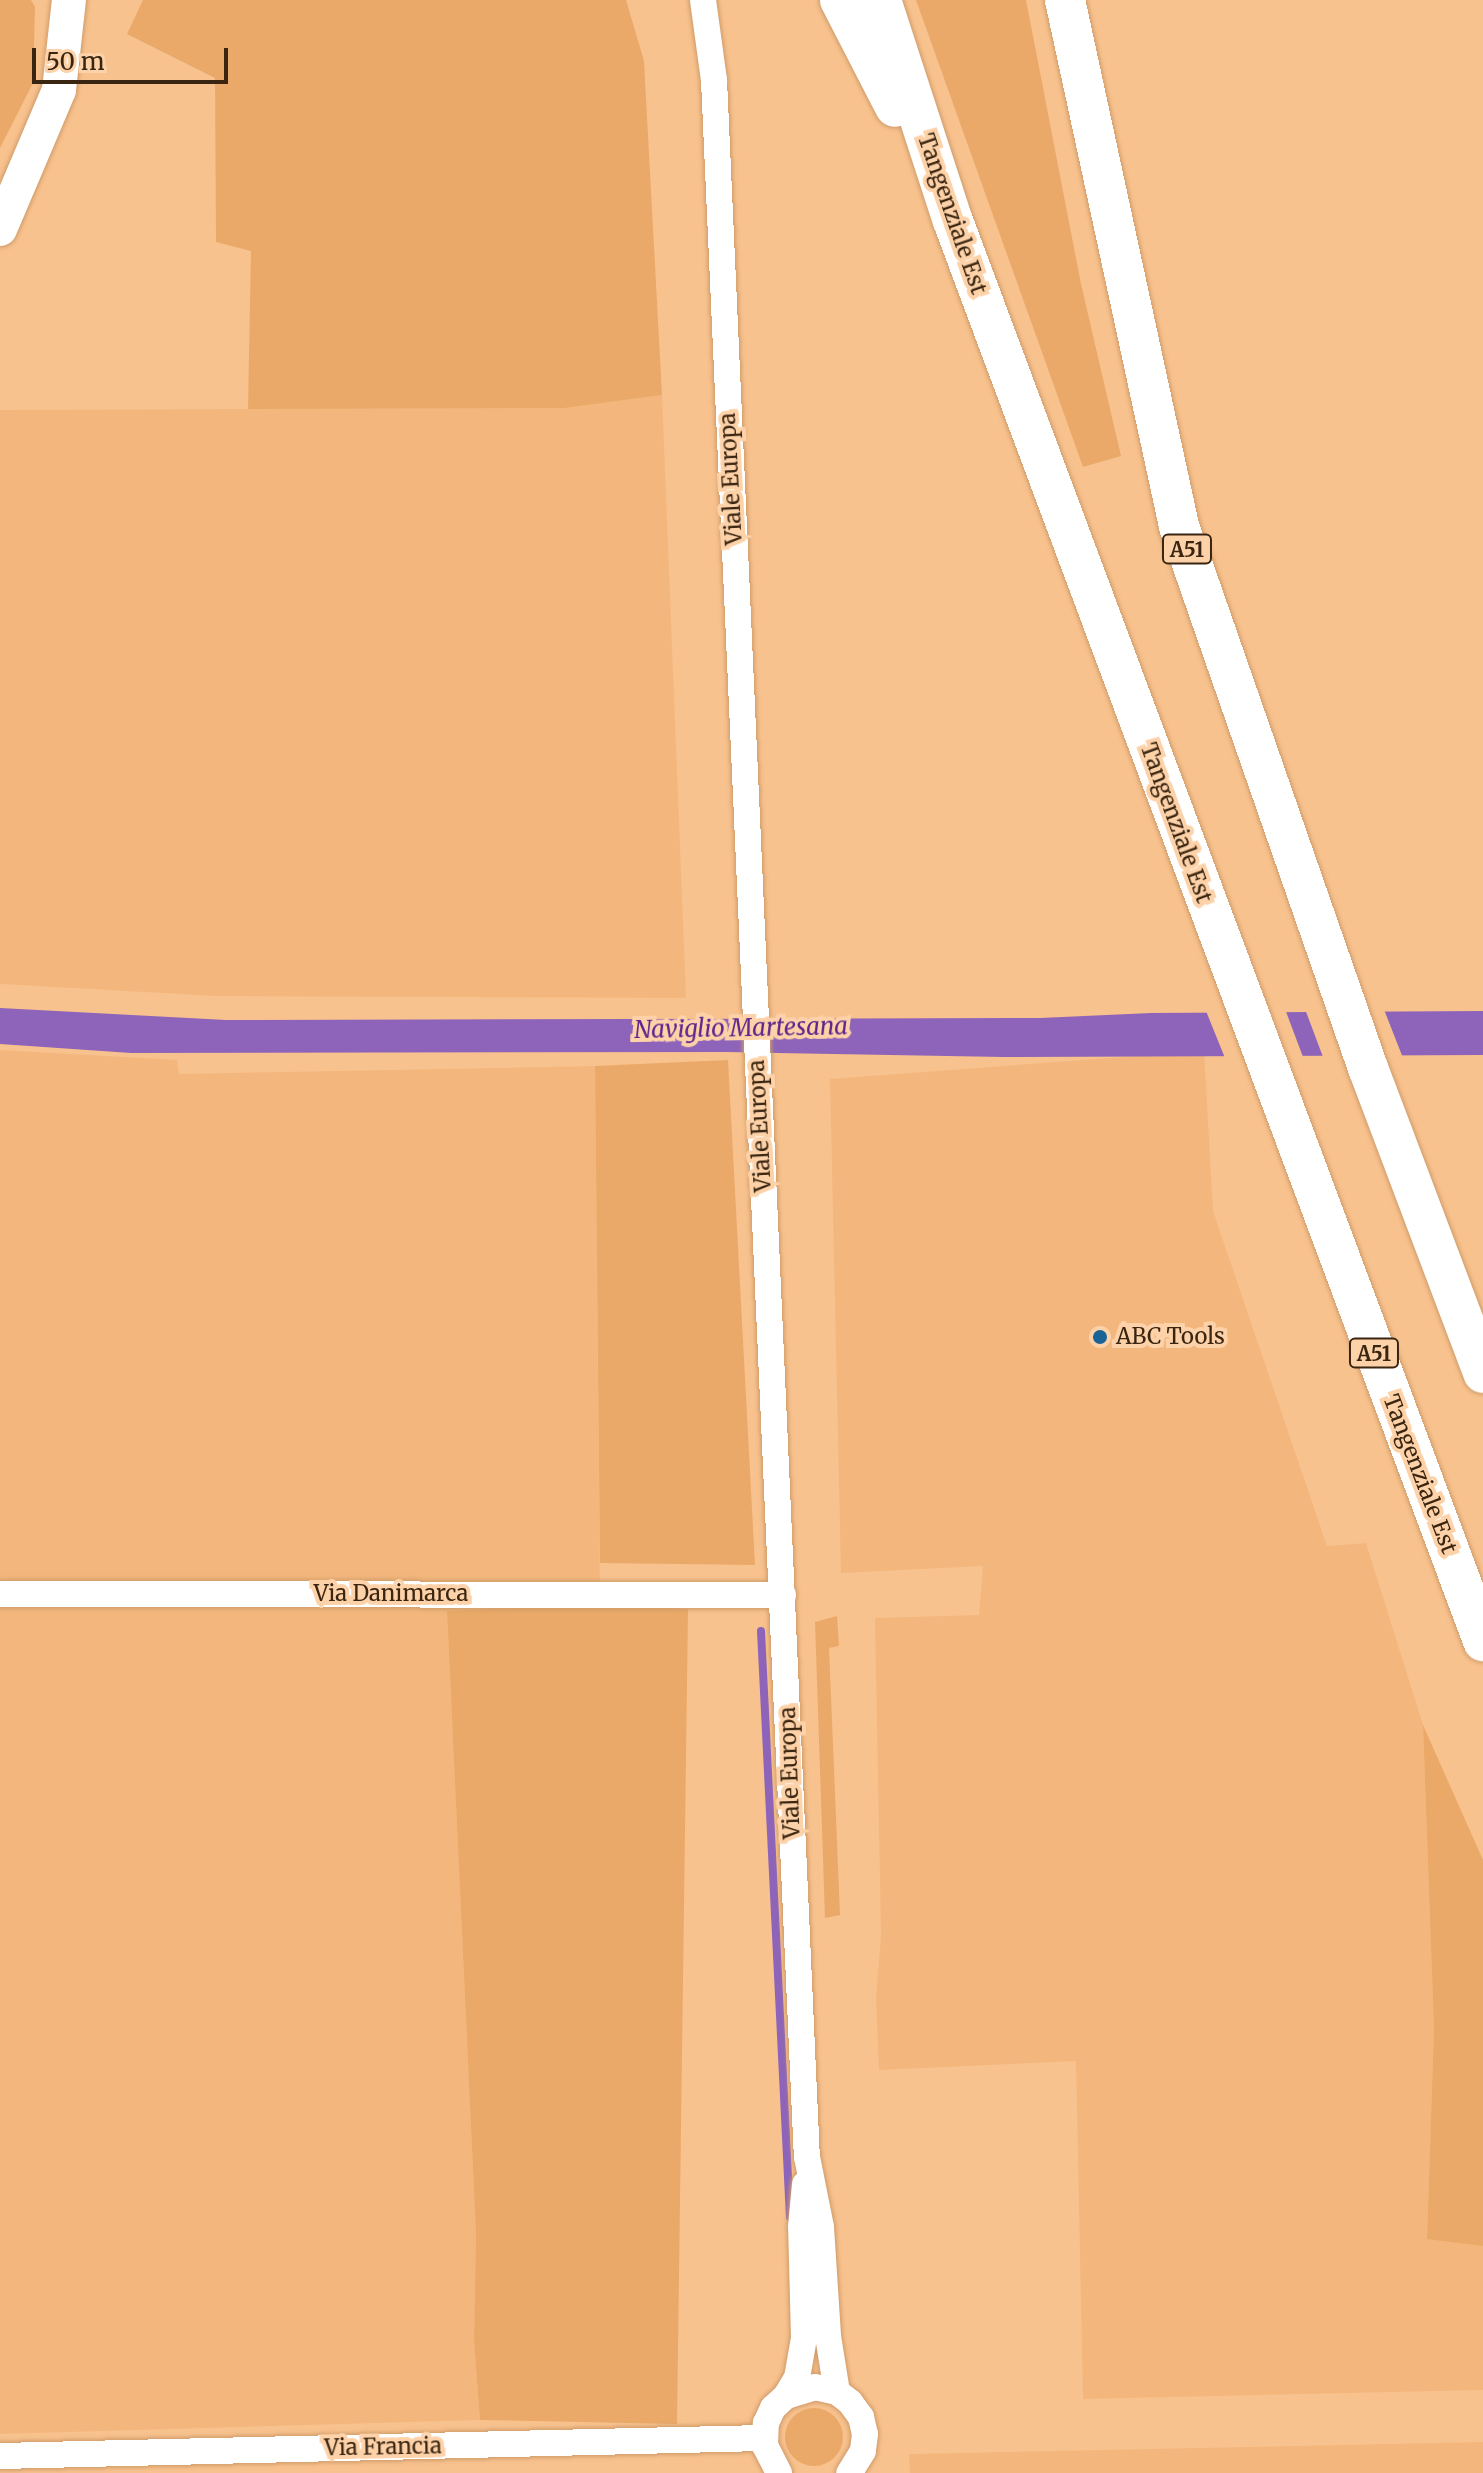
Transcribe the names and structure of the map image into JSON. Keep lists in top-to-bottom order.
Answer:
{
  "streets": {
    "highway": ["Tangenziale Est", "A51"],
    "street": ["Viale Europa", "Via Danimarca", "Via Francia"]
  },
  "crossings": [
    ["Tangenziale Est", "A51"],
    ["Viale Europa", "Via Danimarca"],
    ["Viale Europa", "Via Francia"]
  ],
  "water": ["Naviglio Martesana"],
  "places": ["ABC Tools"],
  "scale_bar": "50 m"
}
